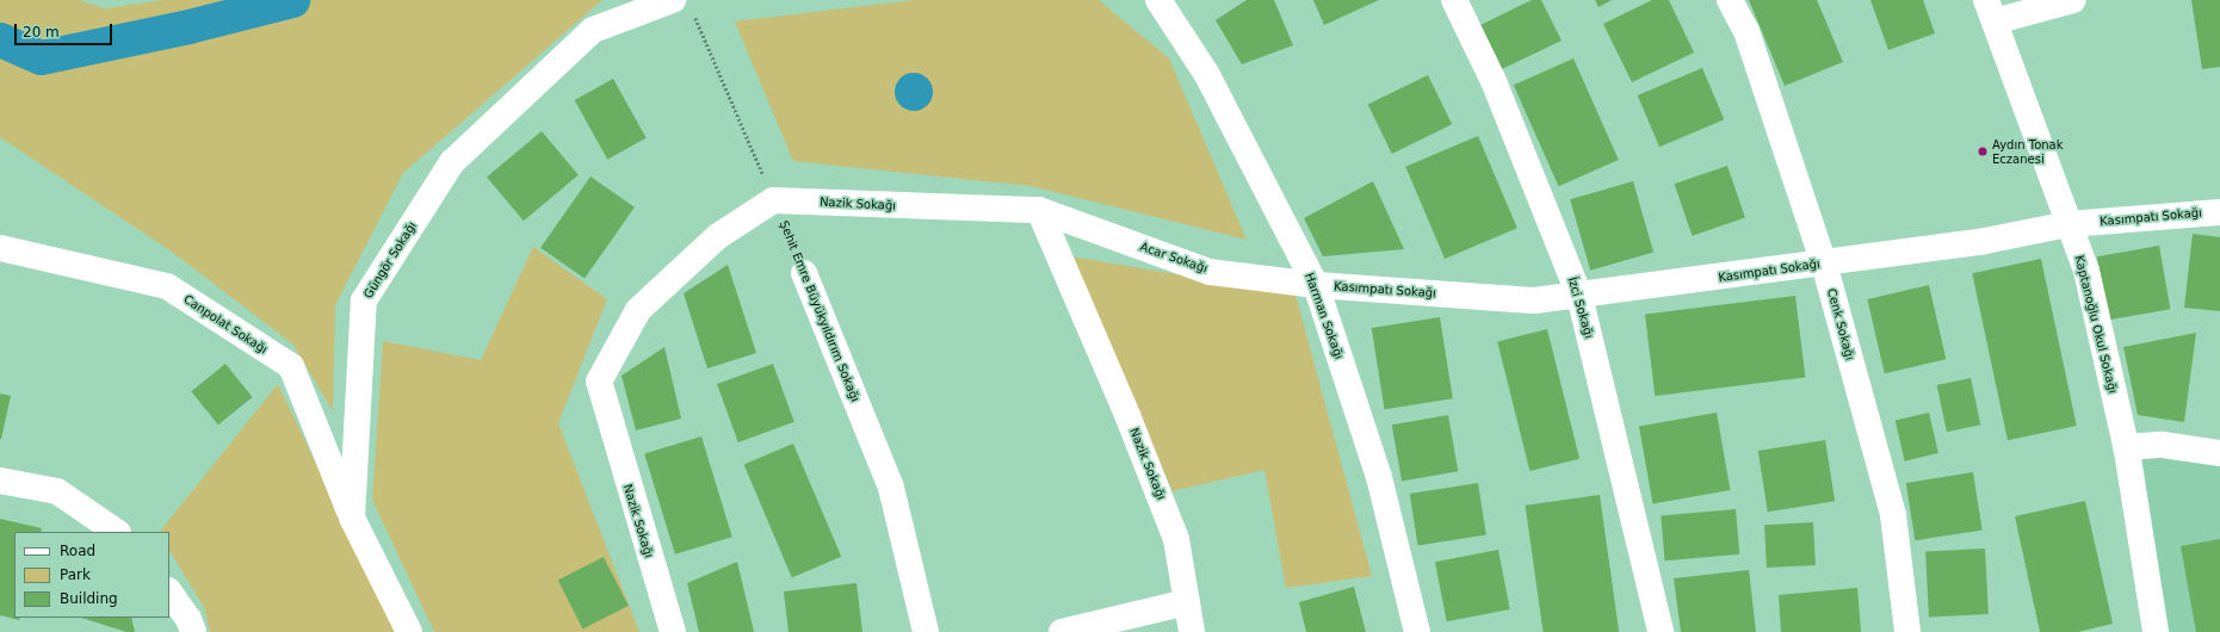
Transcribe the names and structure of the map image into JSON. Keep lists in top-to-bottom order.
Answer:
{
  "streets": {
    "street": [
      "Nazik Sokağı",
      "Kasımpatı Sokağı",
      "Acar Sokağı",
      "Güngör Sokağı",
      "İzci Sokağı",
      "Şehit Emre Büyükyıldırım Sokağı",
      "Harman Sokağı",
      "Canpolat Sokağı",
      "Cenk Sokağı",
      "Kaptanoğlu Okul Sokağı"
    ]
  },
  "crossings": [
    ["Nazik Sokağı", "Acar Sokağı"],
    ["Nazik Sokağı", "Şehit Emre Büyükyıldırım Sokağı"],
    ["Kasımpatı Sokağı", "Acar Sokağı"],
    ["Kasımpatı Sokağı", "İzci Sokağı"],
    ["Kasımpatı Sokağı", "Harman Sokağı"],
    ["Kasımpatı Sokağı", "Cenk Sokağı"],
    ["Kasımpatı Sokağı", "Kaptanoğlu Okul Sokağı"],
    ["Acar Sokağı", "Harman Sokağı"],
    ["Güngör Sokağı", "Şehit Emre Büyükyıldırım Sokağı"],
    ["Güngör Sokağı", "Canpolat Sokağı"]
  ],
  "places": ["Aydın Tonak Eczanesi"],
  "legend": ["Road", "Park", "Building"],
  "scale_bar": "20 m"
}
